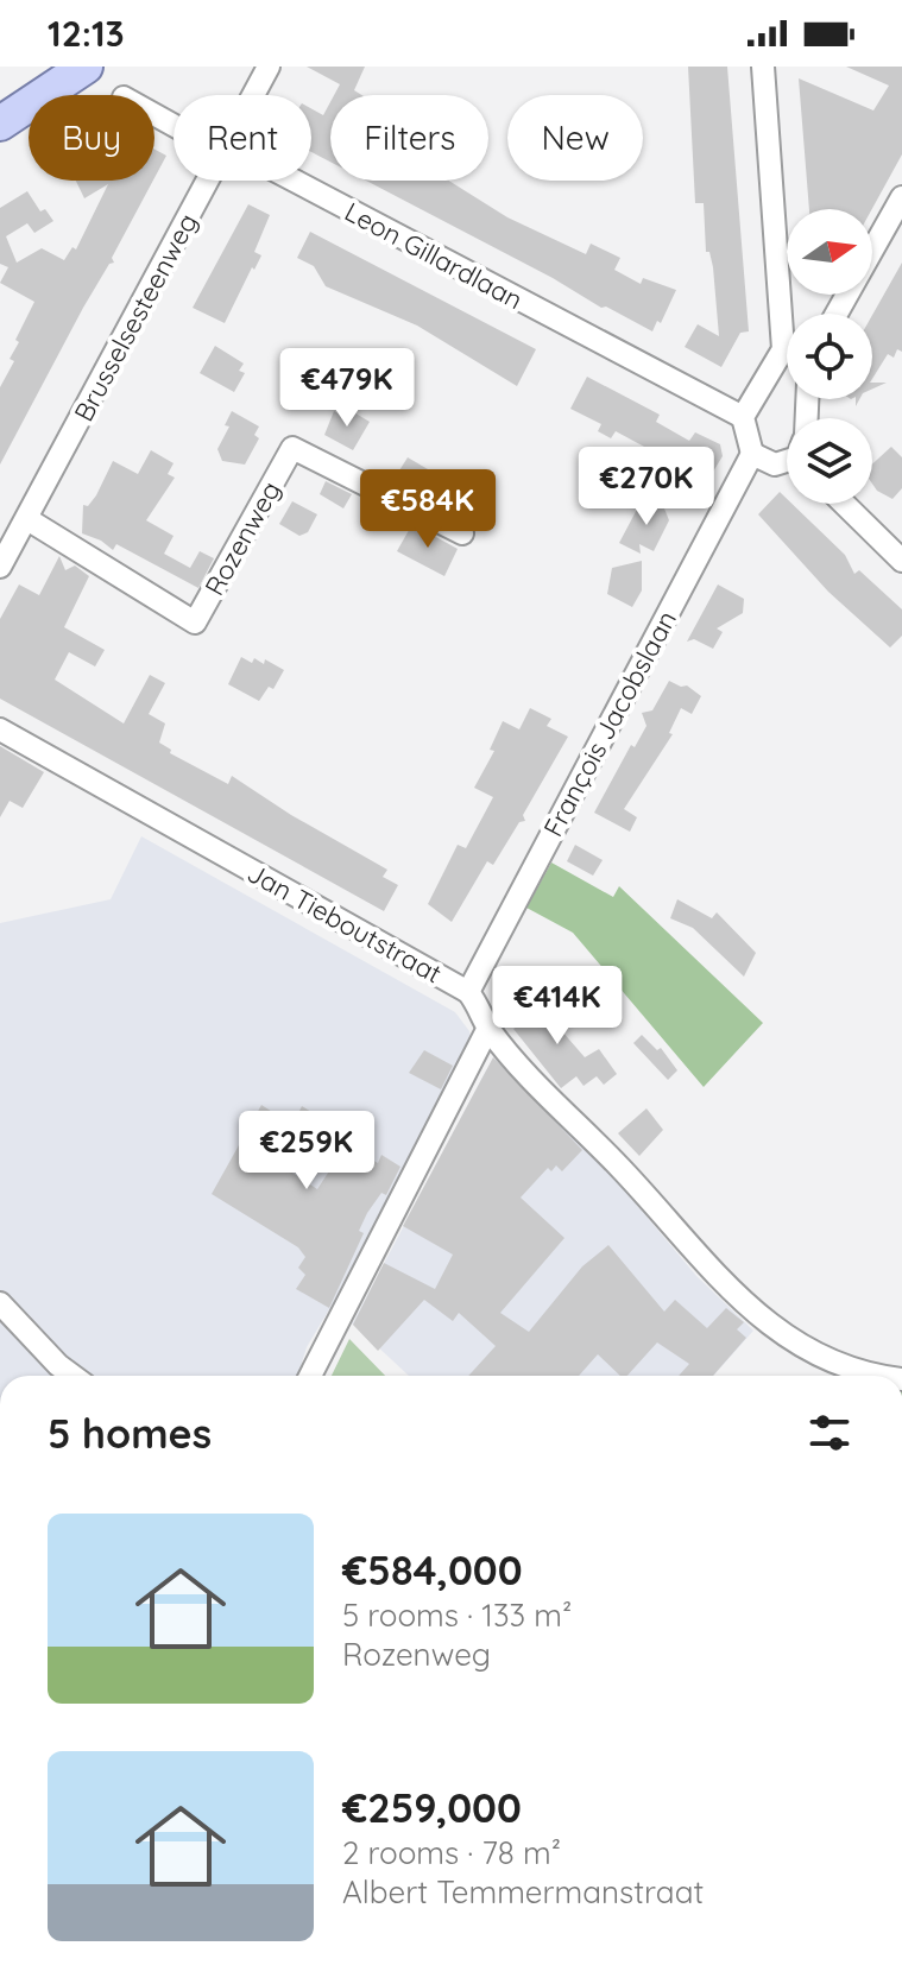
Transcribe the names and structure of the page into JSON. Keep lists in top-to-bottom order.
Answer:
{
  "streets": {
    "street": [
      "Leon Gillardlaan",
      "Brusselsesteenweg",
      "Rozenweg",
      "François Jacobslaan",
      "Jan Tieboutstraat"
    ]
  },
  "crossings": [
    ["Brusselsesteenweg", "Rozenweg"],
    ["François Jacobslaan", "Jan Tieboutstraat"]
  ],
  "north": "right",
  "page": {
    "status": "12:13",
    "chip": [
      "Buy",
      "Rent",
      "Filters",
      "New"
    ],
    "price": [
      "€479K",
      "€270K",
      "€584K",
      "€414K",
      "€259K"
    ],
    "heading": "5 homes",
    "list": [
      {
        "name": "€584,000",
        "note": "5 rooms · 133 m² · Rozenweg"
      },
      {
        "name": "€259,000",
        "note": "2 rooms · 78 m² · Albert Temmermanstraat"
      }
    ]
  }
}
